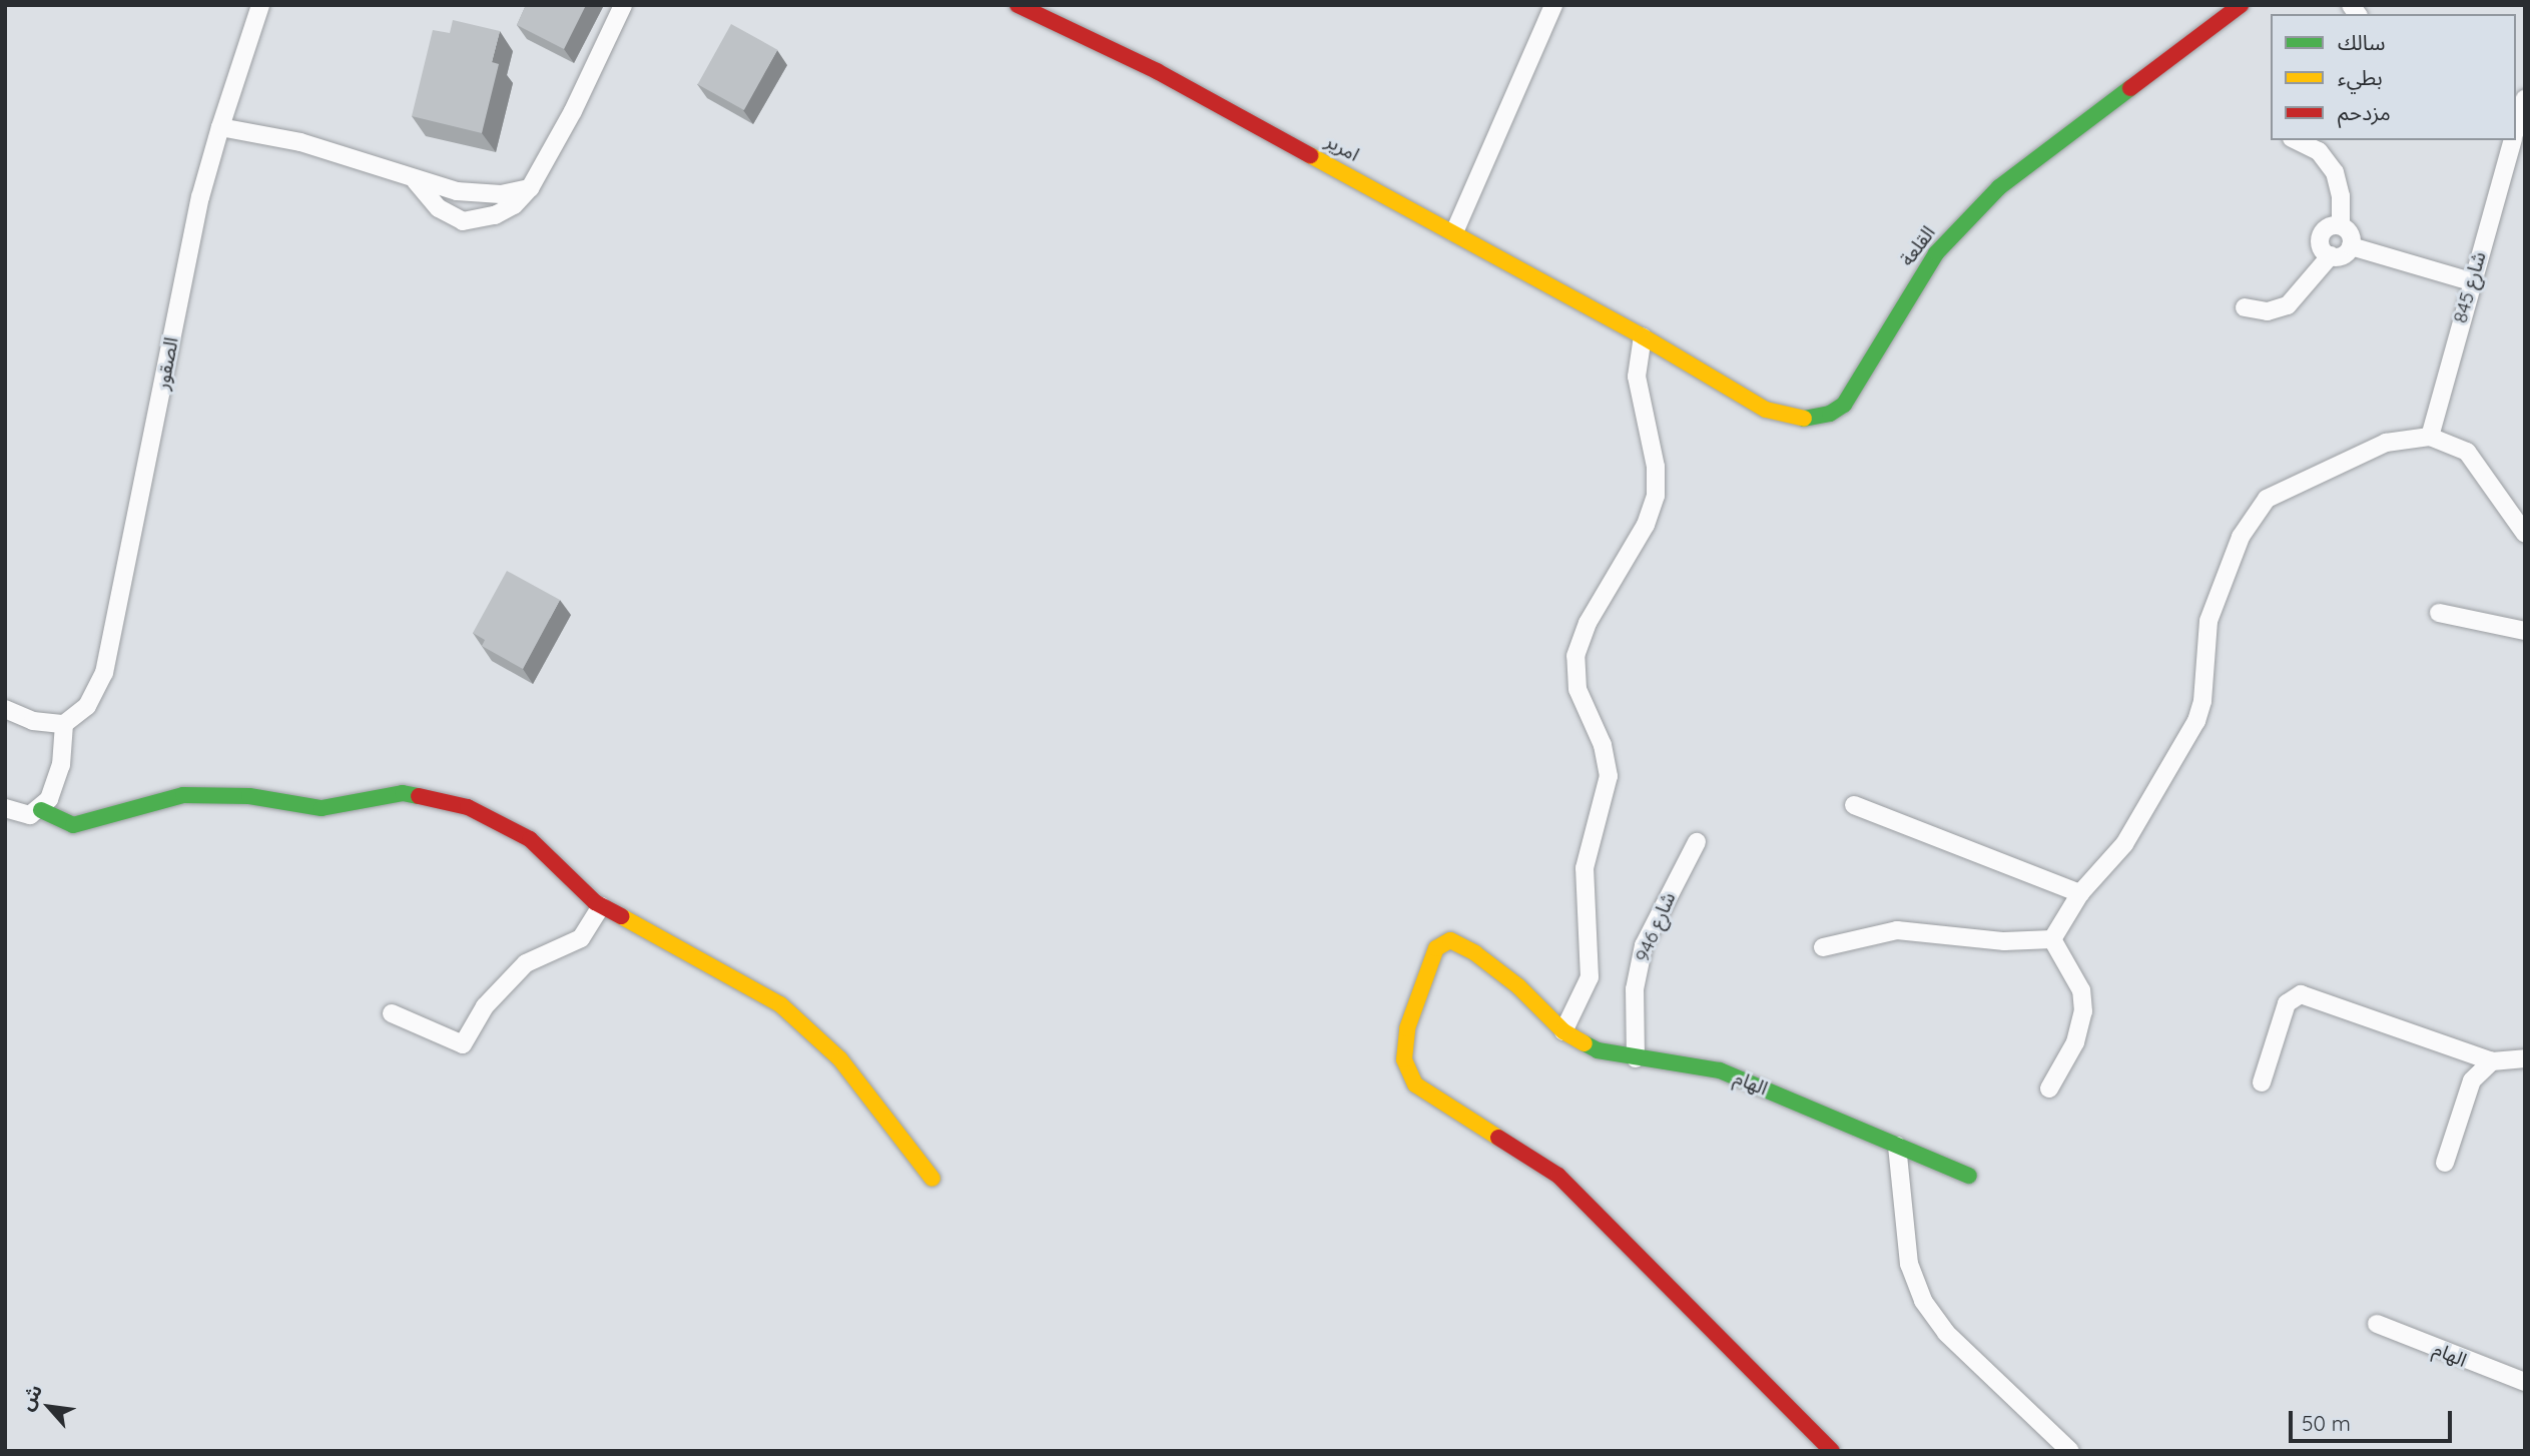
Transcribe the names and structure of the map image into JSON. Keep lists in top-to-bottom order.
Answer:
{
  "streets": {
    "street": [
      "امرير",
      "القلعة",
      "شارع 845",
      "الصقور",
      "شارع 946",
      "الهام"
    ]
  },
  "crossings": [
    ["امرير", "القلعة"],
    ["شارع 946", "الهام"]
  ],
  "legend": ["سالك", "بطيء", "مزدحم"],
  "scale_bar": "50 m",
  "north": "top left"
}
